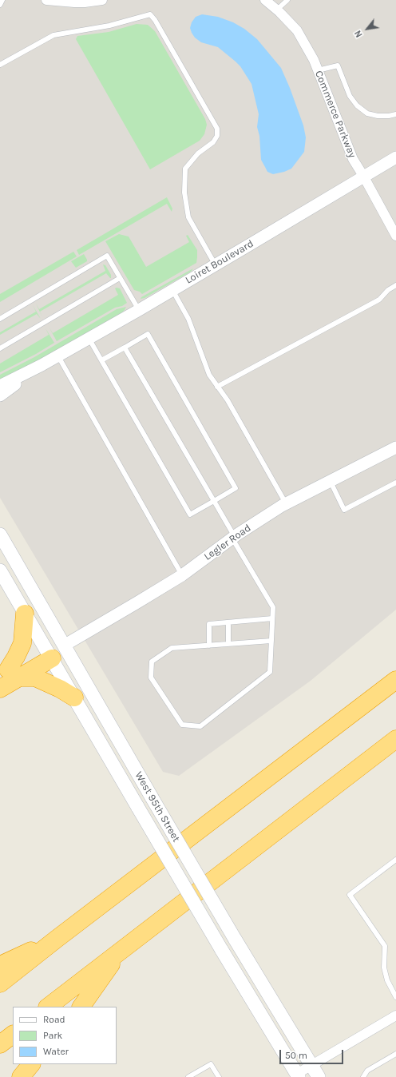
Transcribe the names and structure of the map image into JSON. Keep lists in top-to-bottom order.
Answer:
{
  "streets": {
    "main road": ["West 95th Street"],
    "street": ["Commerce Parkway", "Loiret Boulevard", "Legler Road"]
  },
  "crossings": [
    ["Commerce Parkway", "Loiret Boulevard"],
    ["Legler Road", "West 95th Street"]
  ],
  "legend": ["Road", "Park", "Water"],
  "scale_bar": "50 m",
  "north": "bottom left"
}
